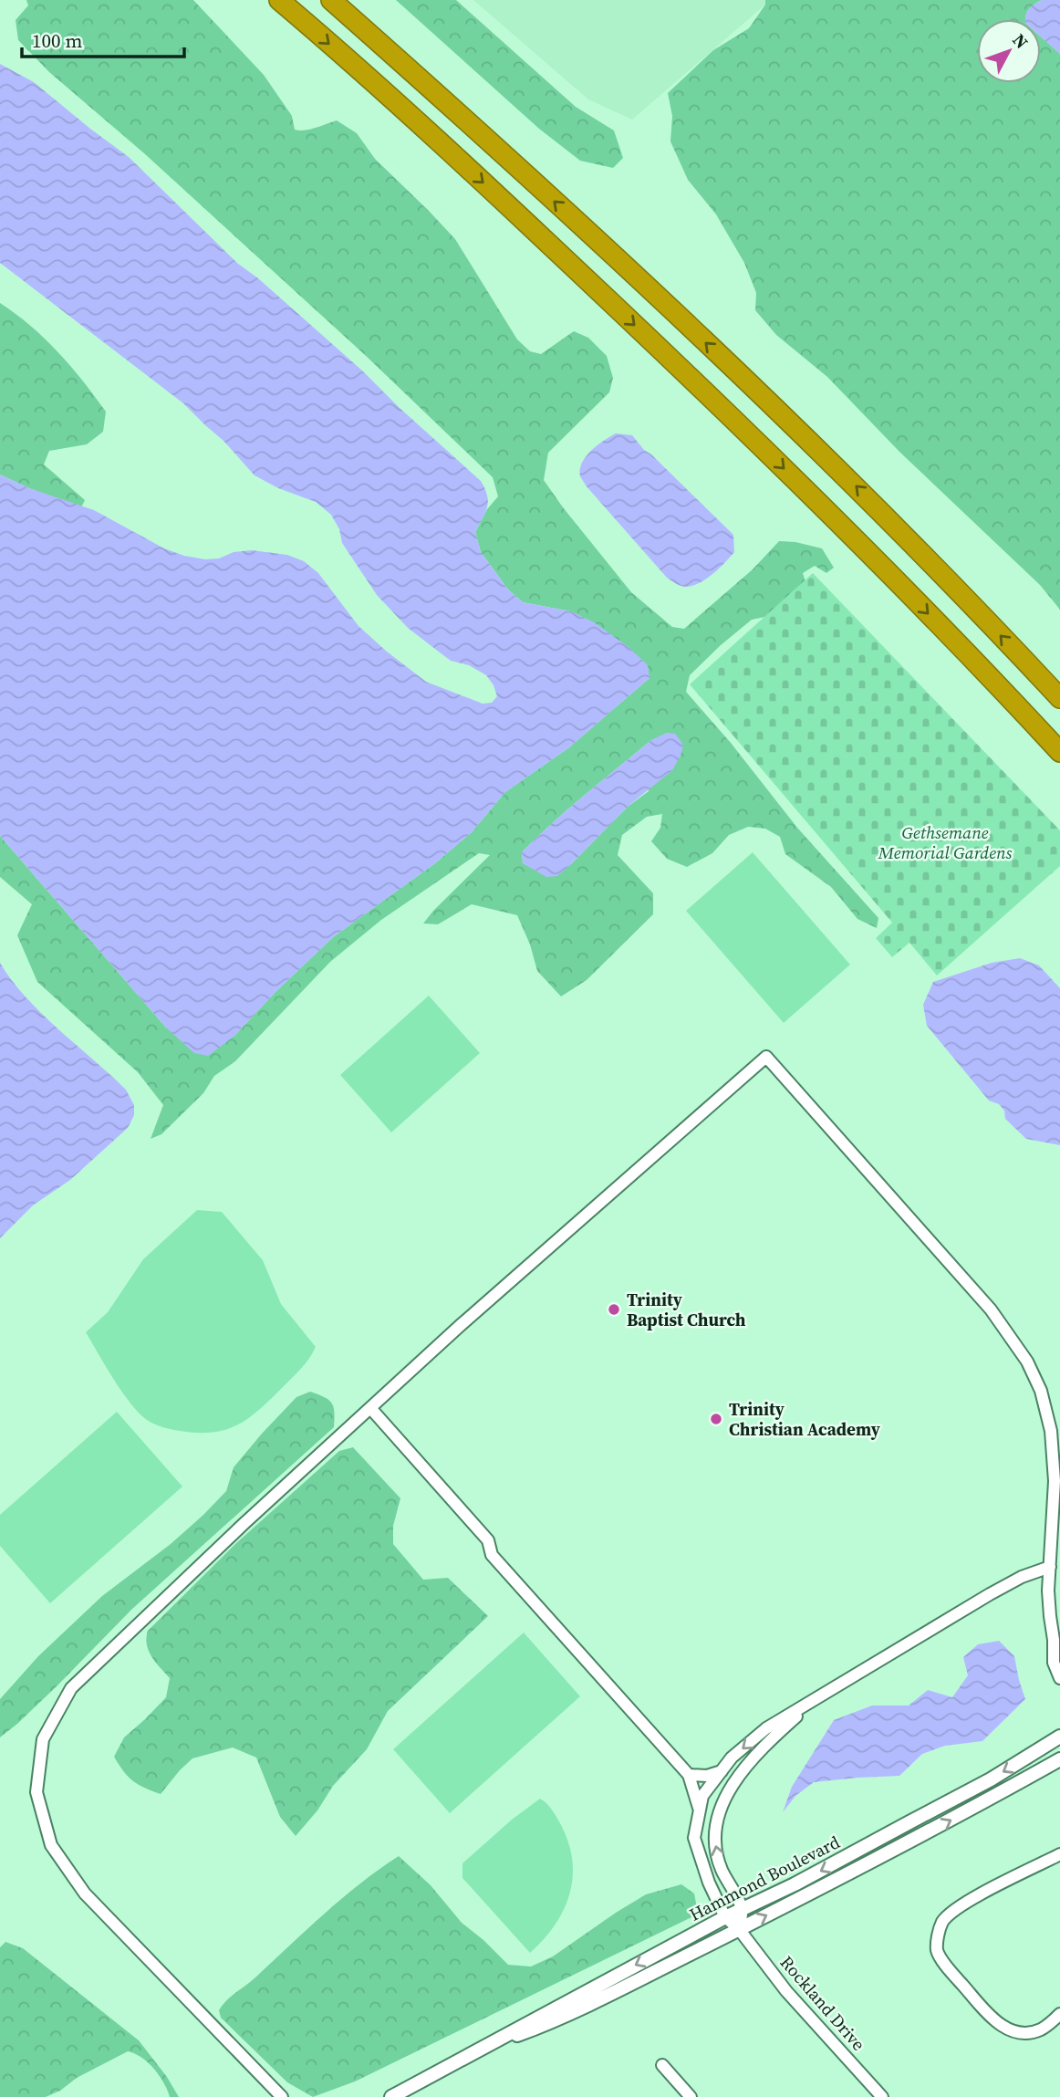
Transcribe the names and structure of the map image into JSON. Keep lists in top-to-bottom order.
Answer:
{
  "streets": {
    "street": ["Hammond Boulevard", "Rockland Drive"]
  },
  "crossings": [
    ["Hammond Boulevard", "Rockland Drive"]
  ],
  "parks": ["Gethsemane Memorial Gardens"],
  "places": ["Trinity Baptist Church", "Trinity Christian Academy"],
  "scale_bar": "100 m",
  "north": "top right"
}
